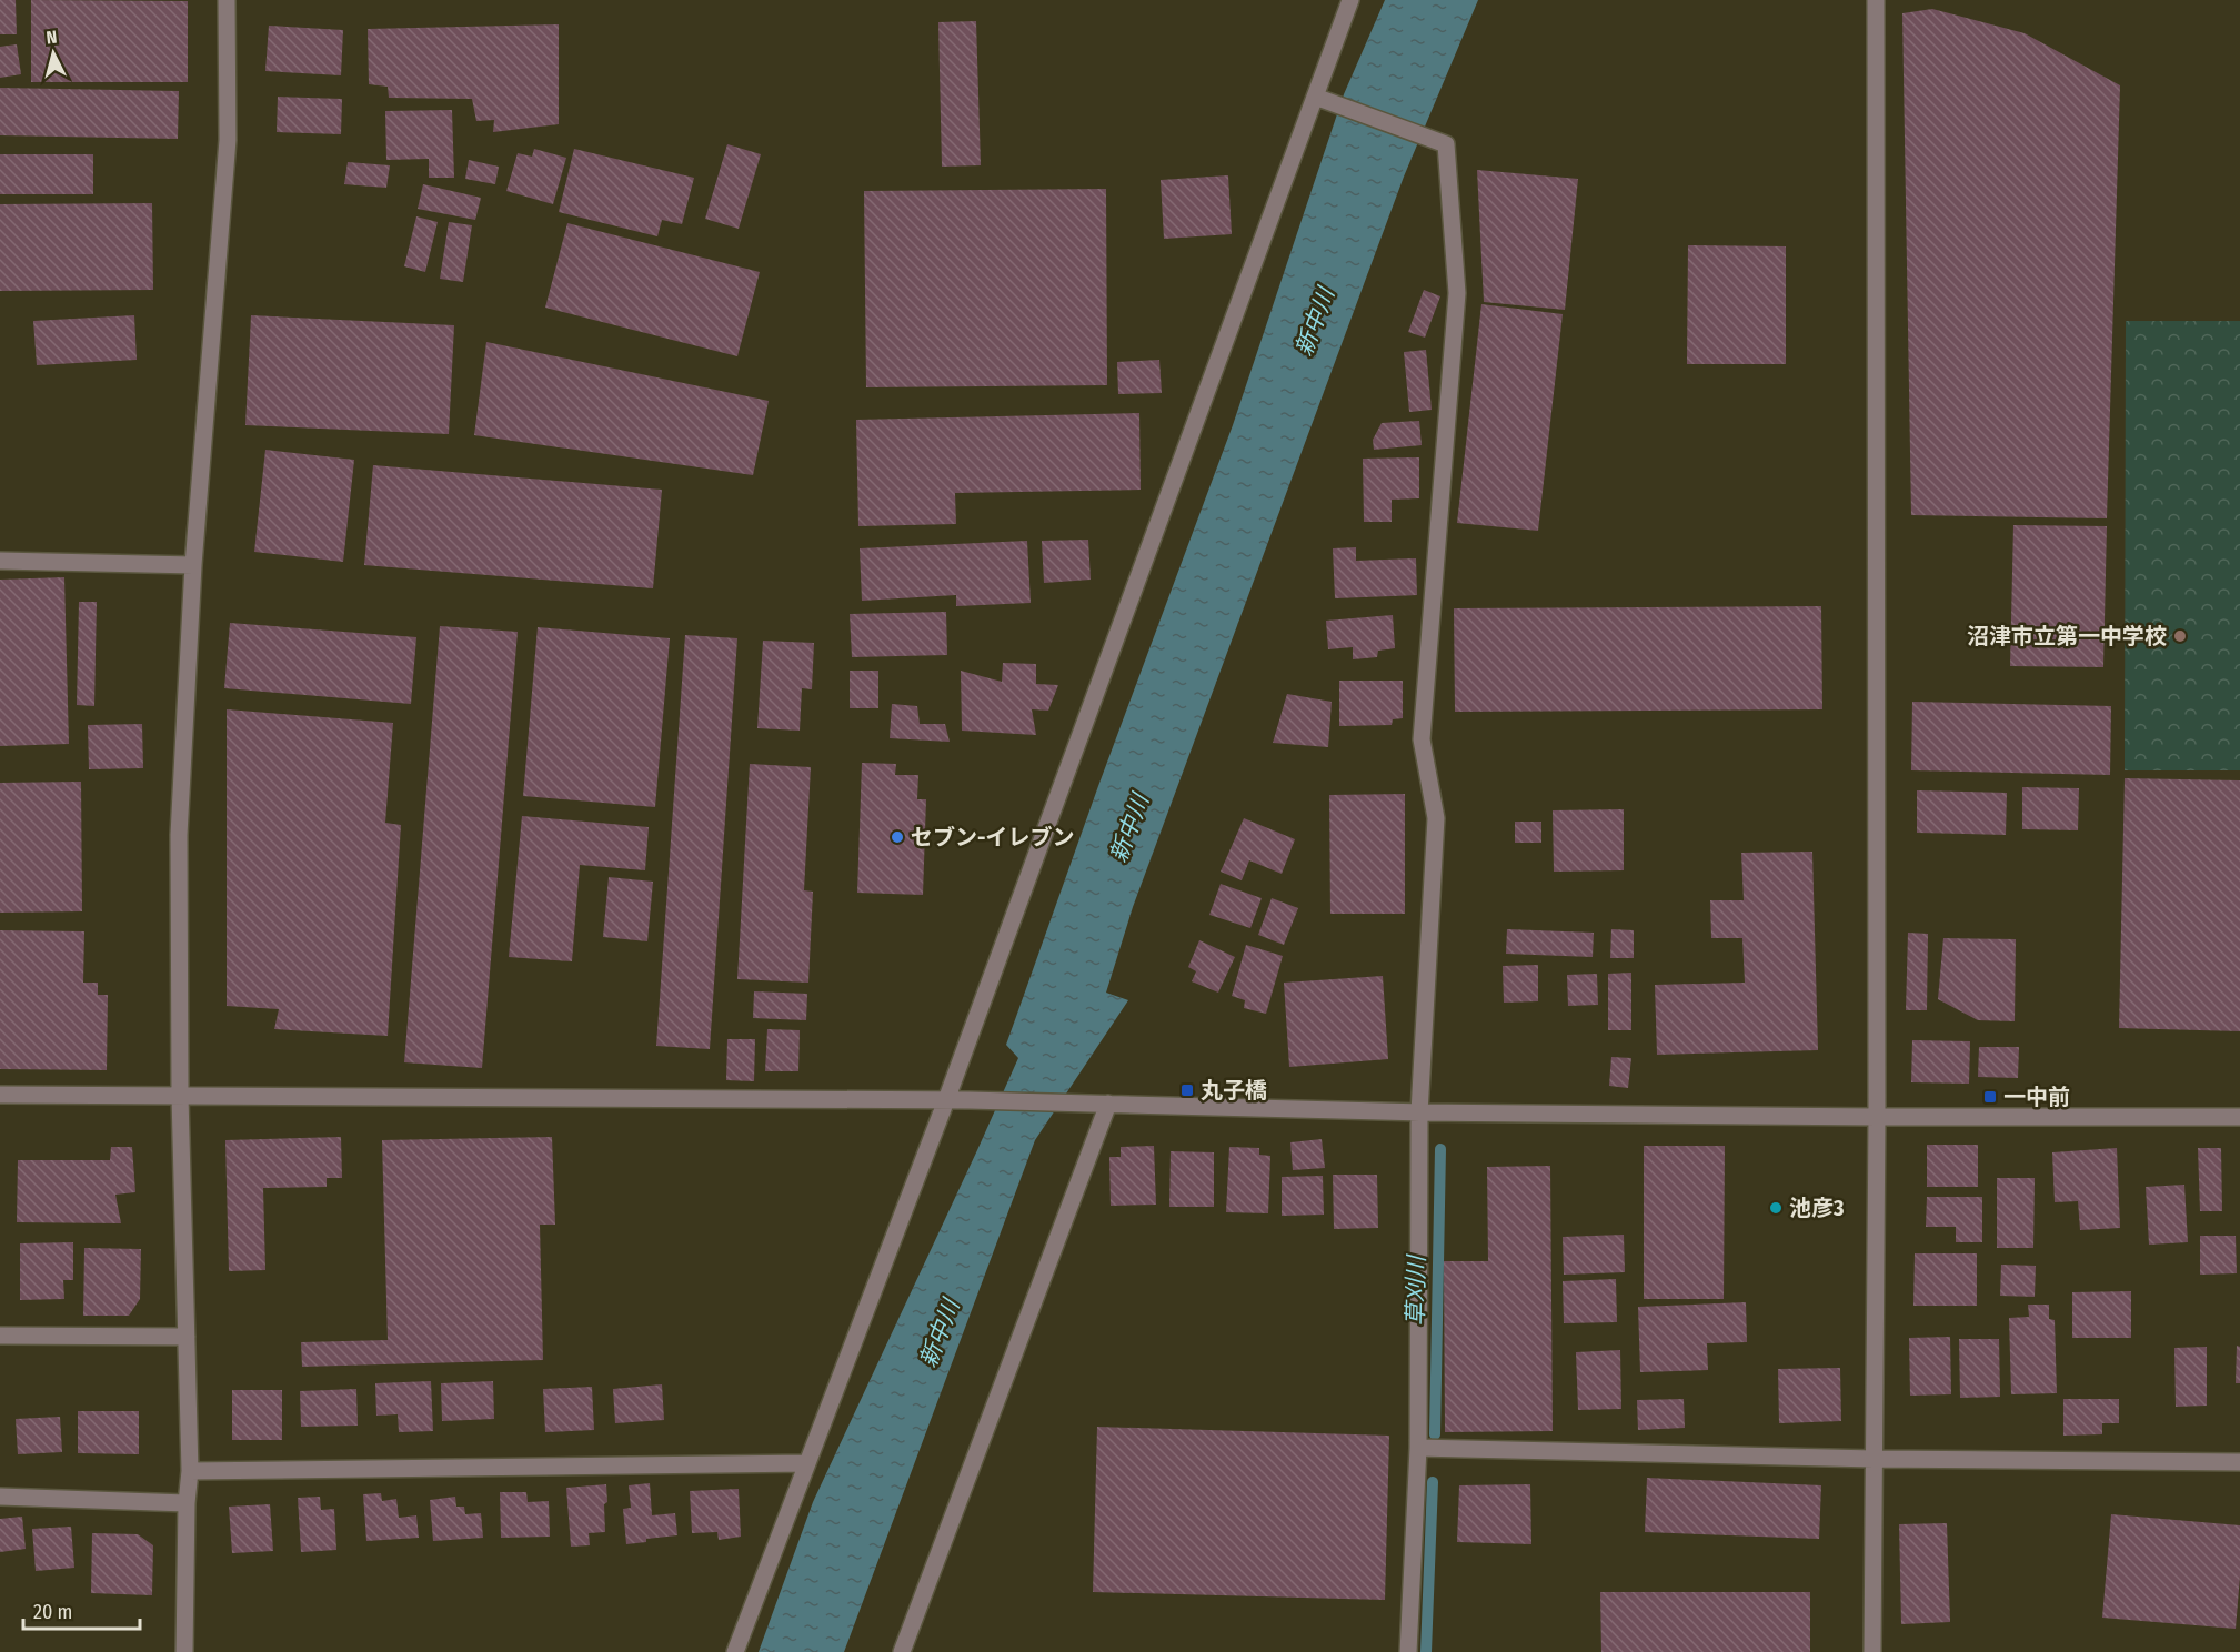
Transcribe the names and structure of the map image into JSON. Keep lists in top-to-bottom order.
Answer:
{
  "water": ["新中川", "草刈川"],
  "places": {
    "other": ["沼津市立第一中学校", "セブン-イレブン", "池彦3"],
    "transit": ["丸子橋", "一中前"]
  },
  "scale_bar": "20 m",
  "north": "top"
}
